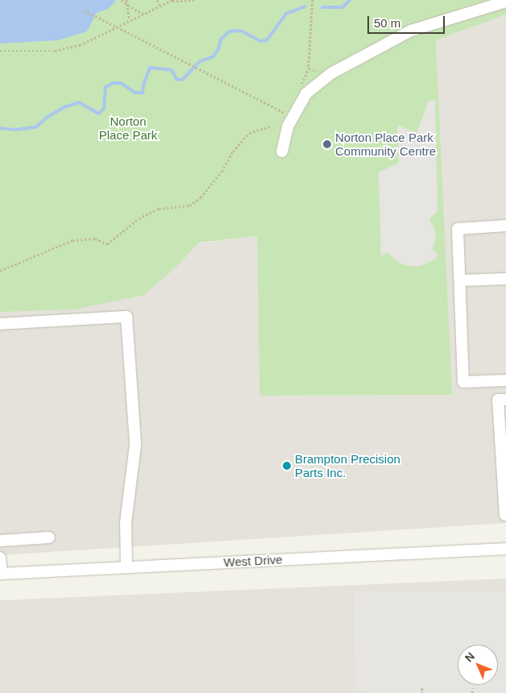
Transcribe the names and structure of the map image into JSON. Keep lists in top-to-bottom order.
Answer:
{
  "streets": {
    "street": ["West Drive"]
  },
  "parks": ["Norton Place Park"],
  "places": ["Norton Place Park Community Centre", "Brampton Precision Parts Inc."],
  "scale_bar": "50 m",
  "north": "top left"
}
